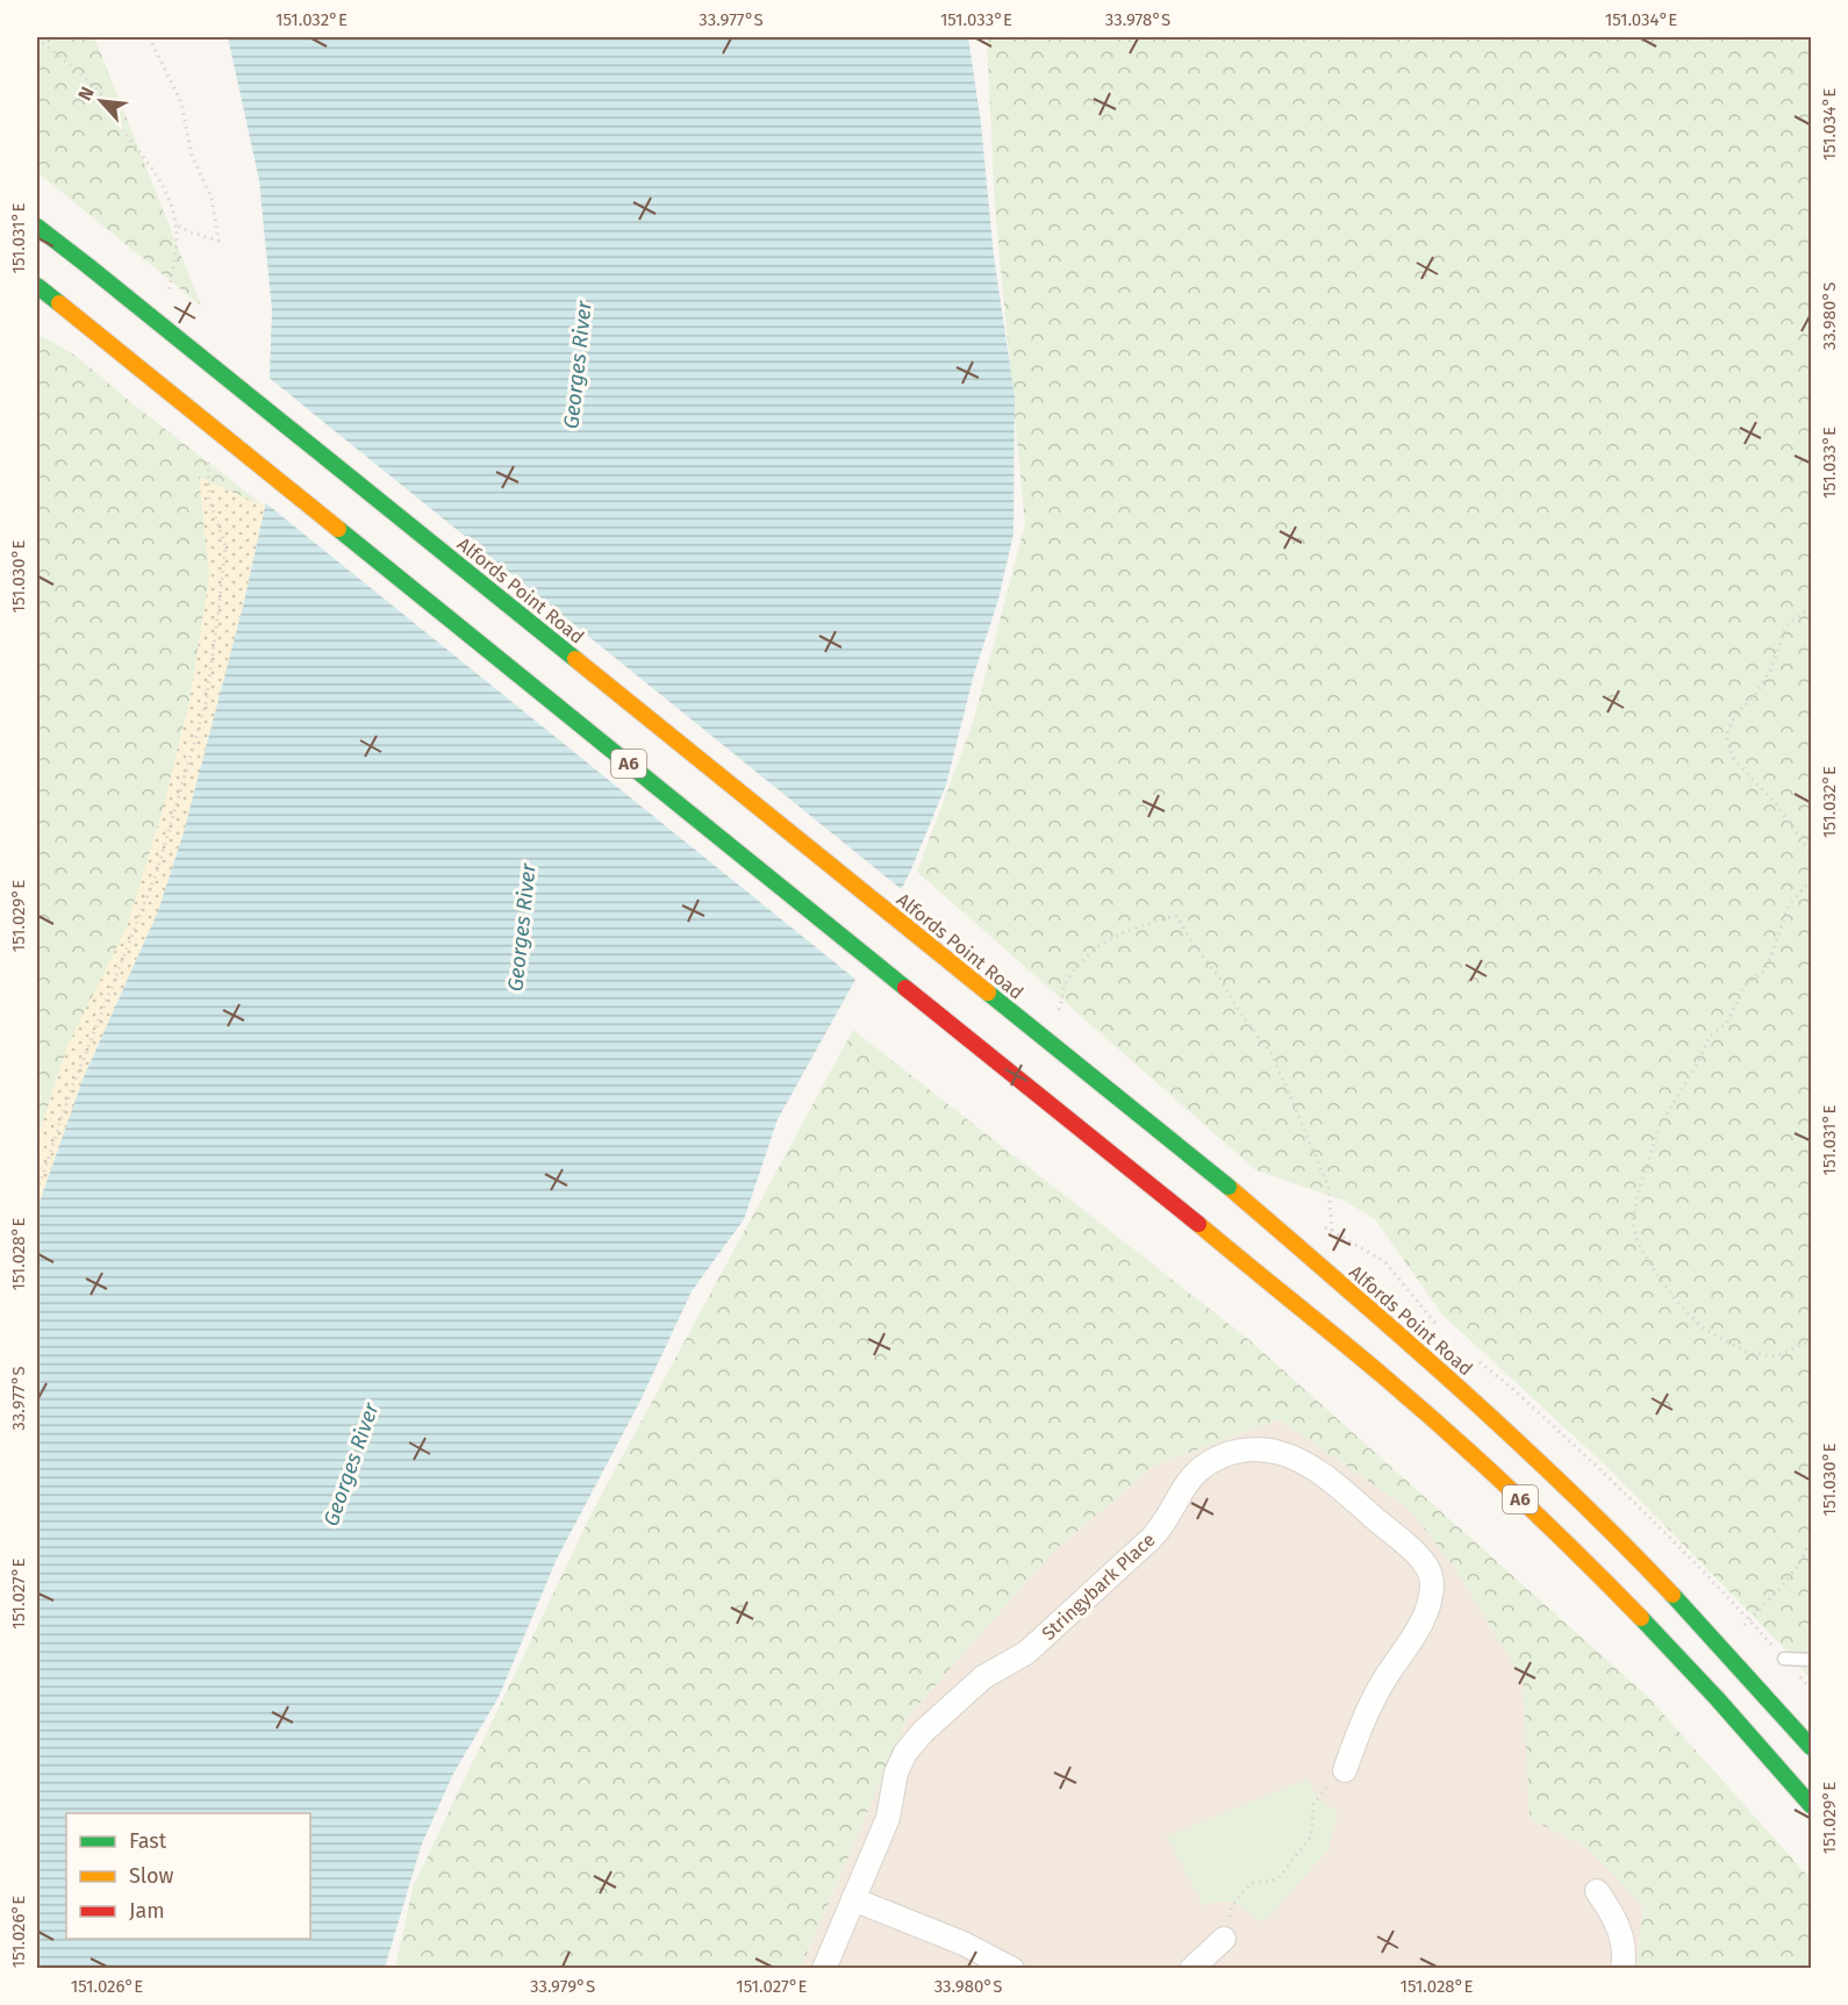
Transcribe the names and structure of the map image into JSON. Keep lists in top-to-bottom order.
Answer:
{
  "streets": {
    "highway": ["Alfords Point Road", "A6"],
    "street": ["Stringybark Place"]
  },
  "water": ["Georges River"],
  "legend": ["Fast", "Slow", "Jam"],
  "north": "top left",
  "coordinates": [
    "151.032°E",
    "33.977°S",
    "151.033°E",
    "33.978°S",
    "151.034°E",
    "151.031°E",
    "33.980°S",
    "151.030°E",
    "151.029°E",
    "151.028°E",
    "151.027°E",
    "151.026°E",
    "33.979°S"
  ]
}
